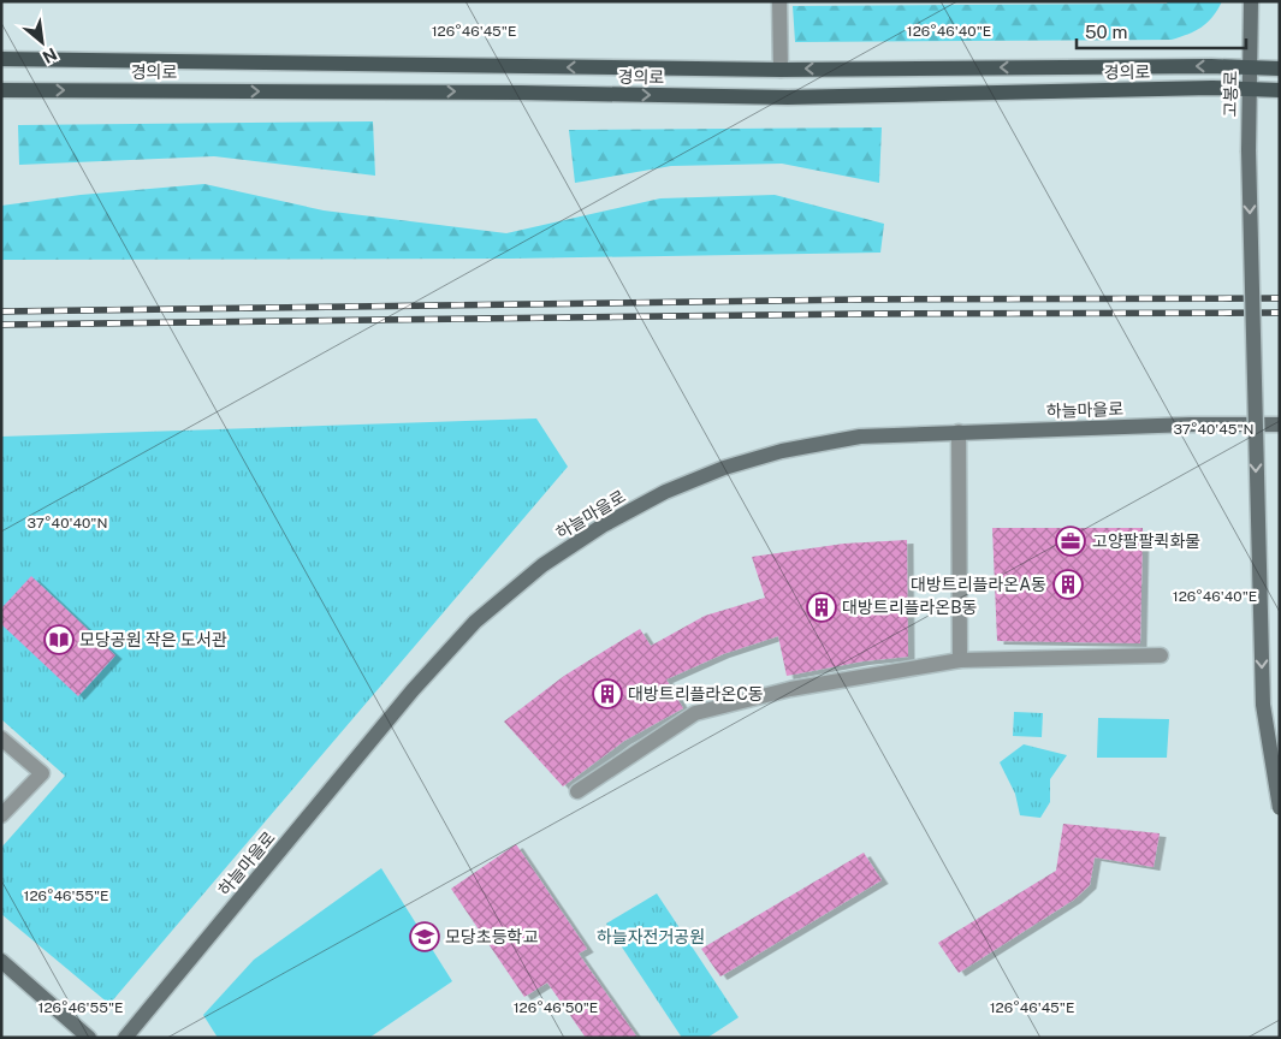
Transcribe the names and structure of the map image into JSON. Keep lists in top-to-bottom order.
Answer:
{
  "streets": {
    "main road": ["경의로", "고봉로", "하늘마을로"]
  },
  "crossings": [
    ["경의로", "고봉로"]
  ],
  "one_way": ["고봉로"],
  "parks": ["하늘자전거공원"],
  "places": {
    "office": ["고양팔팔퀵화물"],
    "building": ["대방트리플라온A동", "대방트리플라온B동", "대방트리플라온C동"],
    "library": ["모당공원 작은 도서관"],
    "school or university": ["모당초등학교"]
  },
  "scale_bar": "50 m",
  "north": "bottom right",
  "coordinates": [
    "126°46'45\"E",
    "126°46'40\"E",
    "37°40'45\"N",
    "37°40'40\"N",
    "126°46'55\"E",
    "126°46'50\"E"
  ]
}
